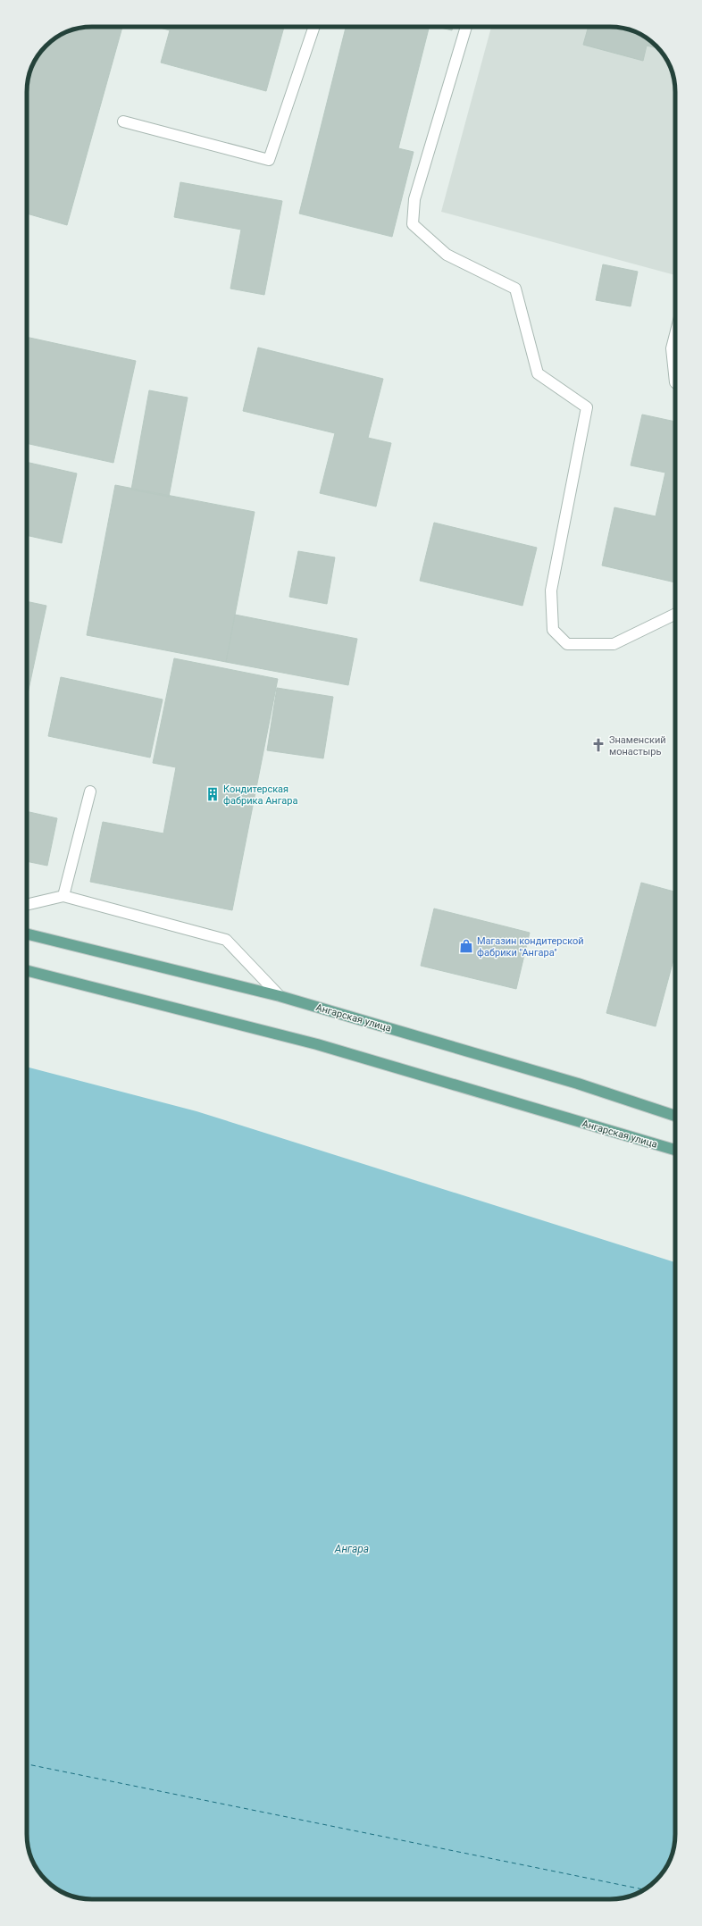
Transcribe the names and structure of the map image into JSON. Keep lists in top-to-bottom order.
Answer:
{
  "streets": {
    "main road": ["Ангарская улица"]
  },
  "water": ["Ангара"],
  "places": {
    "church": ["Знаменский монастырь"],
    "building": ["Кондитерская фабрика Ангара"],
    "shop": ["Магазин кондитерской фабрики \"Ангара\""]
  }
}
